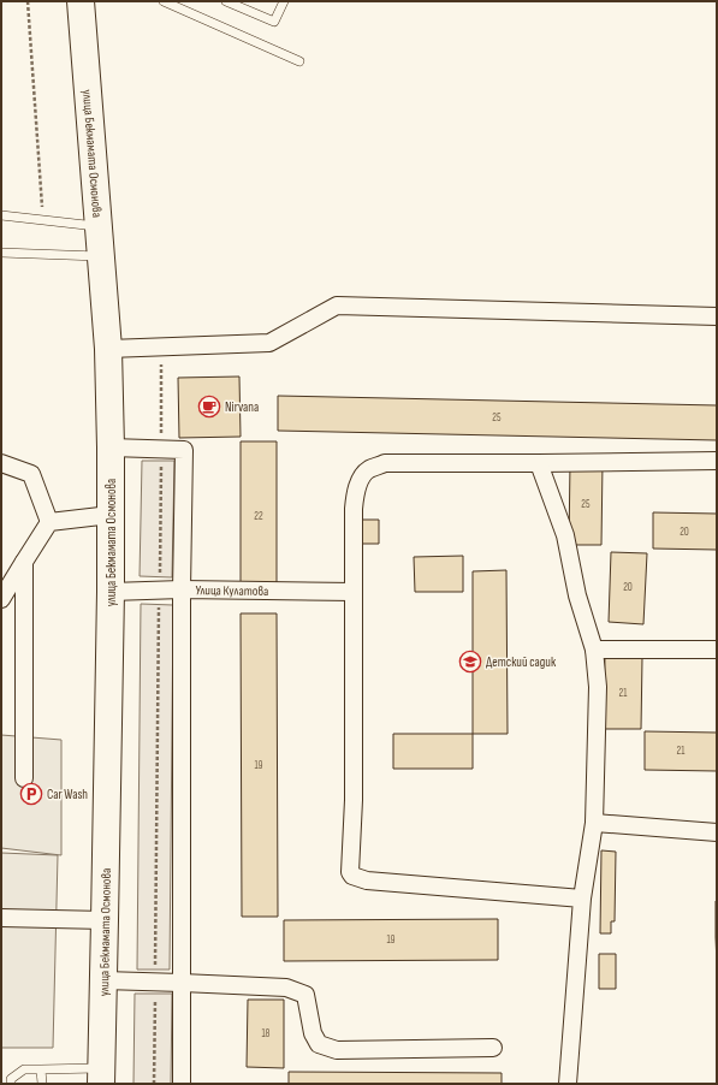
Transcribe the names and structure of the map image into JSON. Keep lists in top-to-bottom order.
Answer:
{
  "streets": {
    "highway": ["улица Бекмамата Осмонова"],
    "street": ["Улица Кулатова"]
  },
  "crossings": [
    ["улица Бекмамата Осмонова", "Улица Кулатова"]
  ],
  "places": {
    "cafe": ["Nirvana"],
    "school or university": ["Детский садик"],
    "parking": ["Car Wash"]
  },
  "house_numbers": [
    "25",
    "25",
    "22",
    "20",
    "20",
    "21",
    "21",
    "19",
    "19",
    "18"
  ]
}
